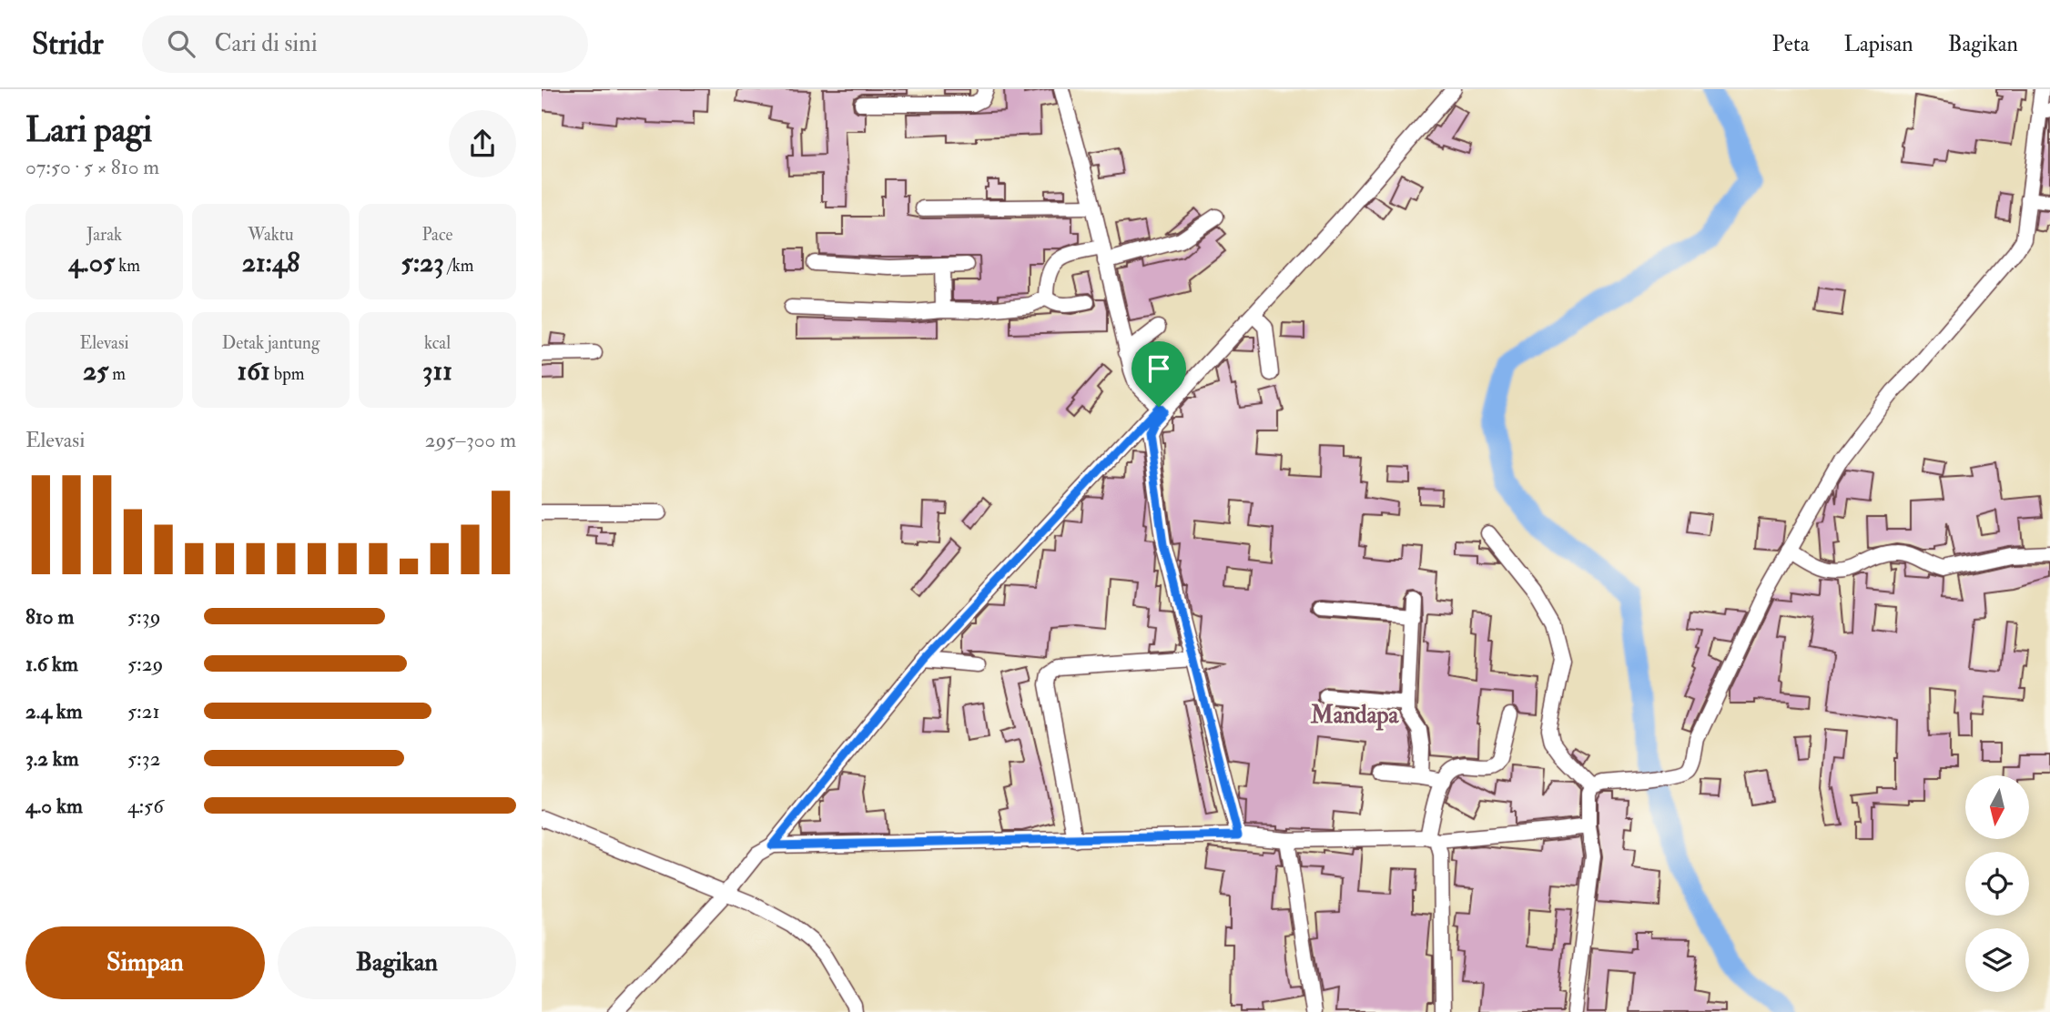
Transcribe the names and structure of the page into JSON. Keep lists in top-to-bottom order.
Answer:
{
  "districts": ["Mandapa"],
  "north": "bottom",
  "page": {
    "header": "Stridr",
    "search": "Cari di sini",
    "nav": ["Peta", "Lapisan", "Bagikan"],
    "heading": ["Lari pagi", "07:50 · 5 × 810 m"],
    "stats": [
      ["Jarak", "4.05 km"],
      ["Waktu", "21:48"],
      ["Pace", "5:23 /km"],
      ["Elevasi", "25 m"],
      ["Detak jantung", "161 bpm"],
      ["kcal", "311"]
    ],
    "chart": ["Elevasi", "295–300 m"],
    "list": [
      {
        "name": "810 m",
        "note": "5:39"
      },
      {
        "name": "1.6 km",
        "note": "5:29"
      },
      {
        "name": "2.4 km",
        "note": "5:21"
      },
      {
        "name": "3.2 km",
        "note": "5:32"
      },
      {
        "name": "4.0 km",
        "note": "4:56"
      }
    ],
    "buttons": ["Simpan", "Bagikan"]
  }
}
